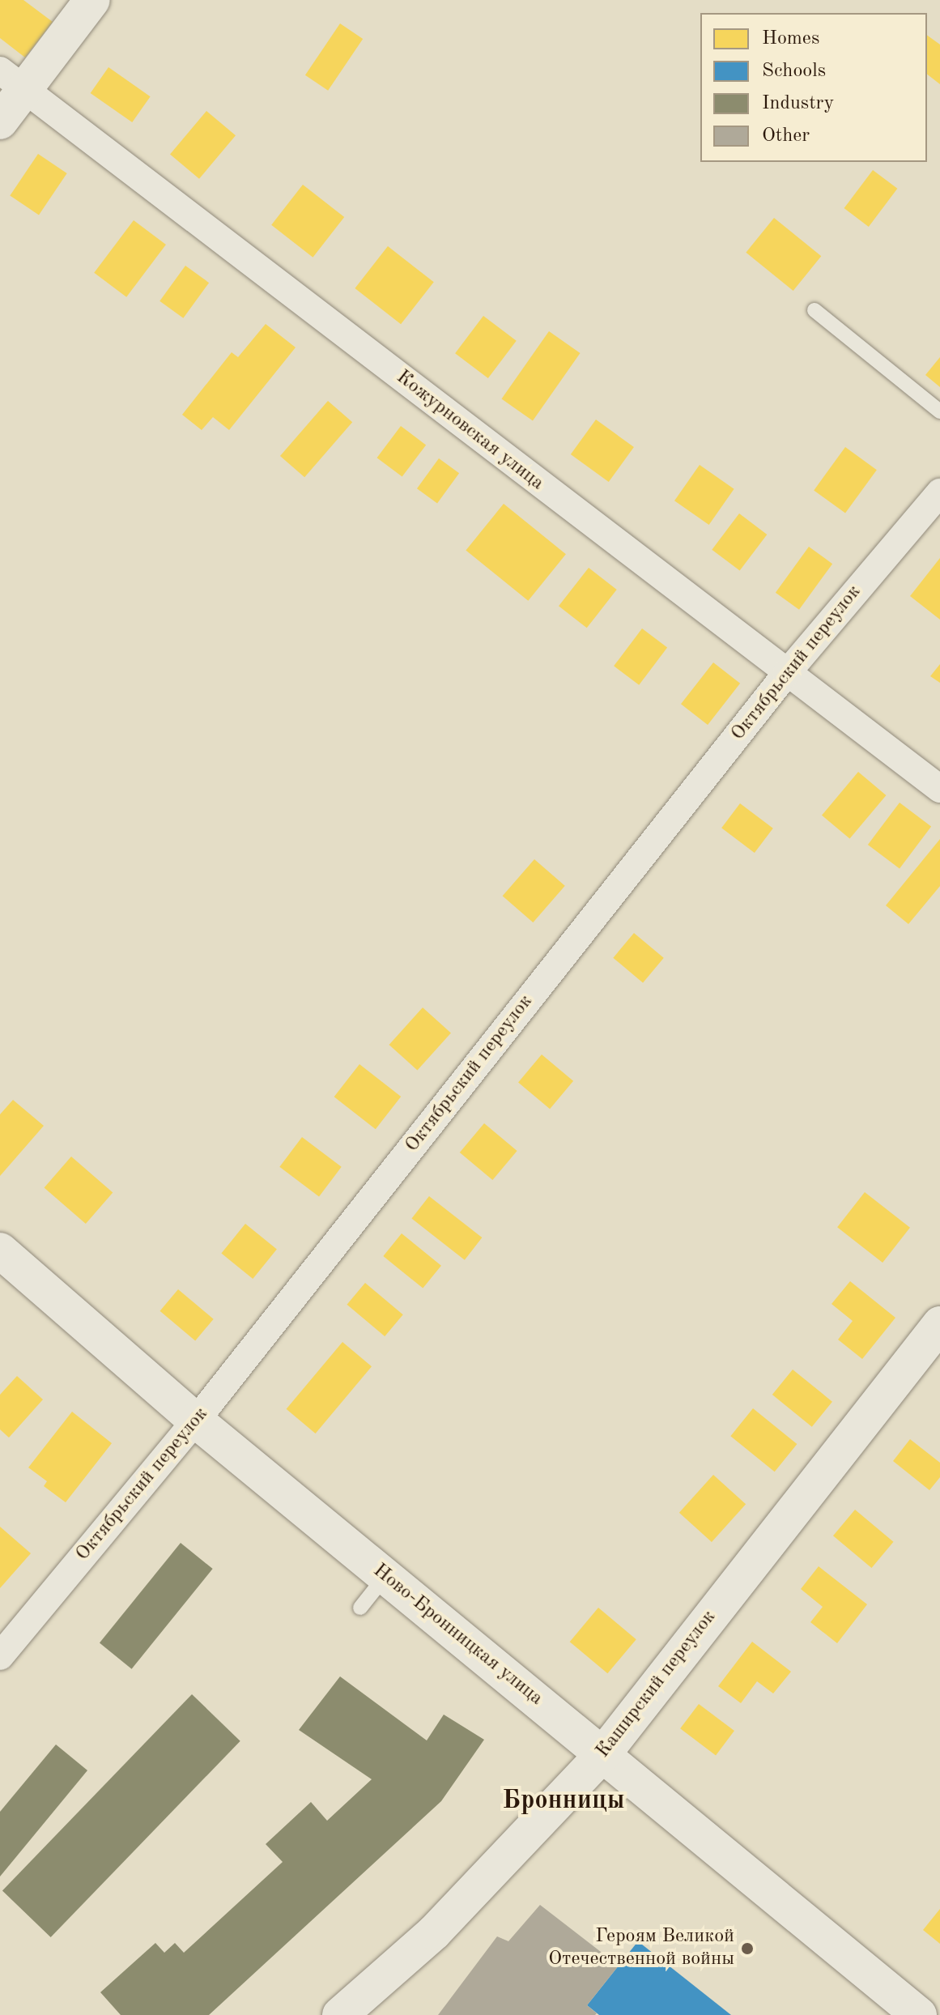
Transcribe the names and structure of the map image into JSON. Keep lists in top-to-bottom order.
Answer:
{
  "streets": {
    "street": [
      "Кожурновская улица",
      "Октябрьский переулок",
      "Ново-Бронницкая улица",
      "Каширский переулок"
    ]
  },
  "crossings": [
    ["Кожурновская улица", "Октябрьский переулок"],
    ["Октябрьский переулок", "Ново-Бронницкая улица"],
    ["Ново-Бронницкая улица", "Каширский переулок"]
  ],
  "districts": ["Бронницы"],
  "places": ["Героям Великой Отечественной войны"],
  "legend": [
    "Homes",
    "Schools",
    "Industry",
    "Other"
  ]
}
